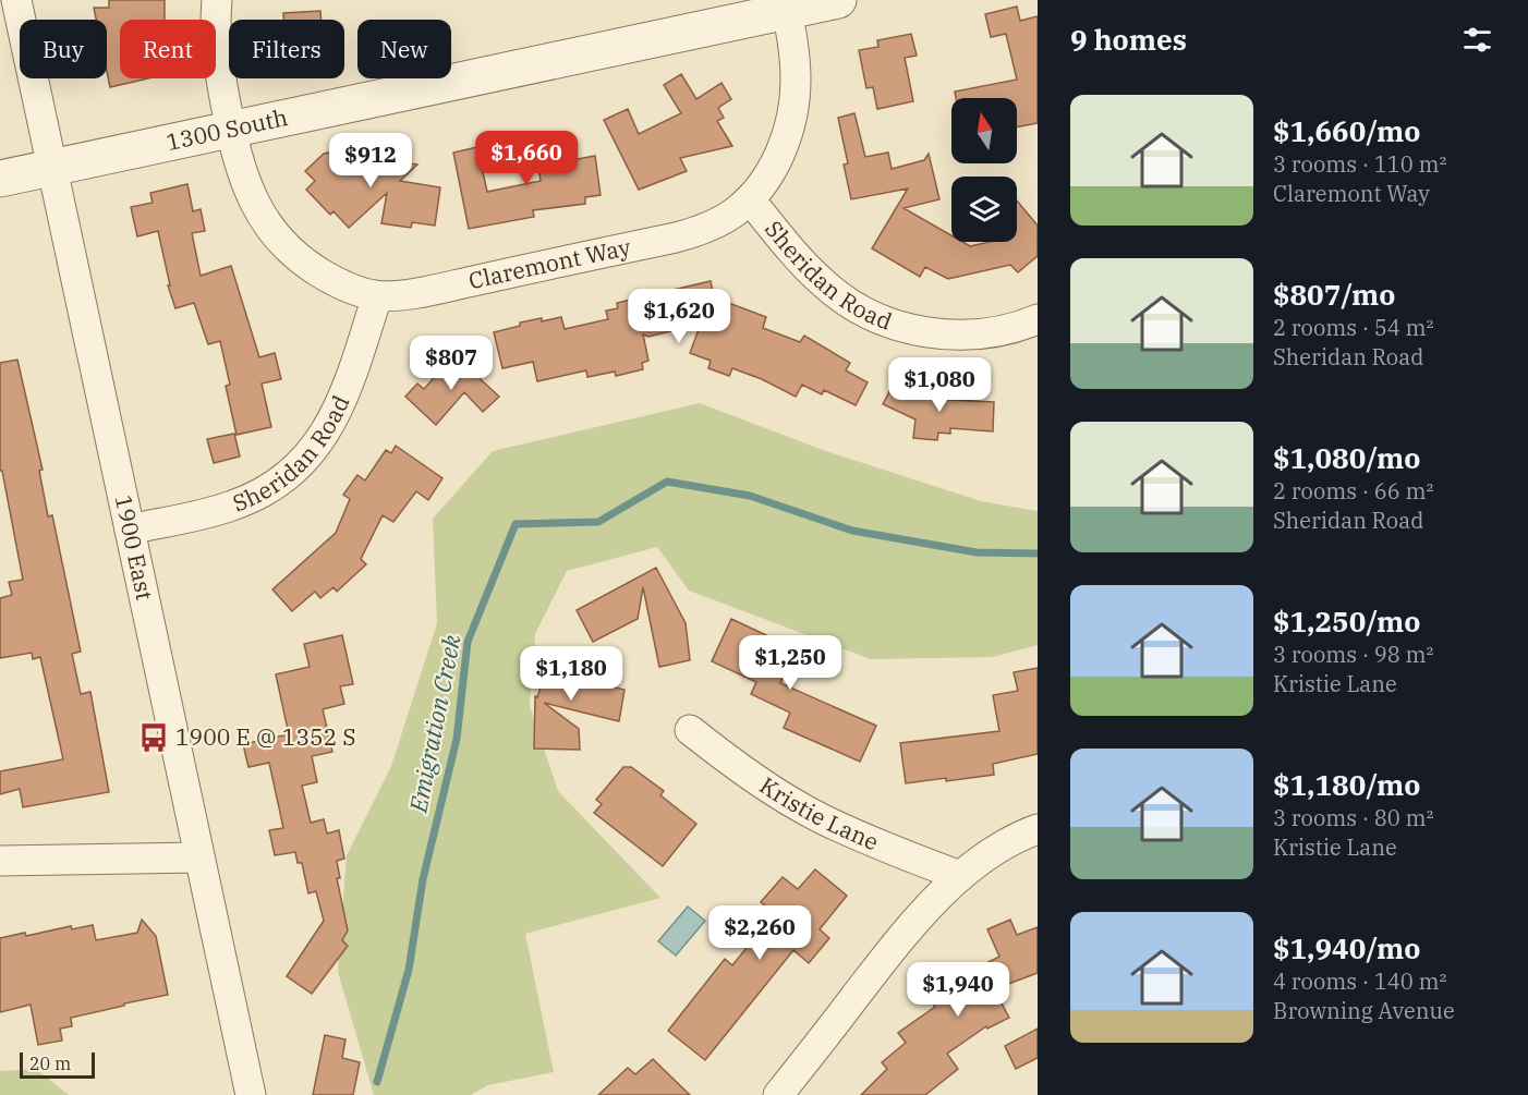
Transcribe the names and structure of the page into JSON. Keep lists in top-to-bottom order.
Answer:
{
  "streets": {
    "street": [
      "1300 South",
      "Claremont Way",
      "Sheridan Road",
      "1900 East",
      "Kristie Lane"
    ]
  },
  "crossings": [
    ["1300 South", "Claremont Way"],
    ["1300 South", "1900 East"],
    ["Claremont Way", "Sheridan Road"],
    ["Sheridan Road", "1900 East"]
  ],
  "water": ["Emigration Creek"],
  "places": {
    "bus stop": ["1900 E @ 1352 S"]
  },
  "scale_bar": "20 m",
  "north": "top",
  "page": {
    "heading": "9 homes",
    "chip": [
      "Buy",
      "Rent",
      "Filters",
      "New"
    ],
    "list": [
      {
        "name": "$1,660/mo",
        "note": "3 rooms · 110 m² · Claremont Way"
      },
      {
        "name": "$807/mo",
        "note": "2 rooms · 54 m² · Sheridan Road"
      },
      {
        "name": "$1,080/mo",
        "note": "2 rooms · 66 m² · Sheridan Road"
      },
      {
        "name": "$1,250/mo",
        "note": "3 rooms · 98 m² · Kristie Lane"
      },
      {
        "name": "$1,180/mo",
        "note": "3 rooms · 80 m² · Kristie Lane"
      },
      {
        "name": "$1,940/mo",
        "note": "4 rooms · 140 m² · Browning Avenue"
      }
    ],
    "price": [
      "$1,660",
      "$912",
      "$1,620",
      "$807",
      "$1,080",
      "$1,250",
      "$1,180",
      "$2,260",
      "$1,940"
    ],
    "scale": "20 m"
  }
}
